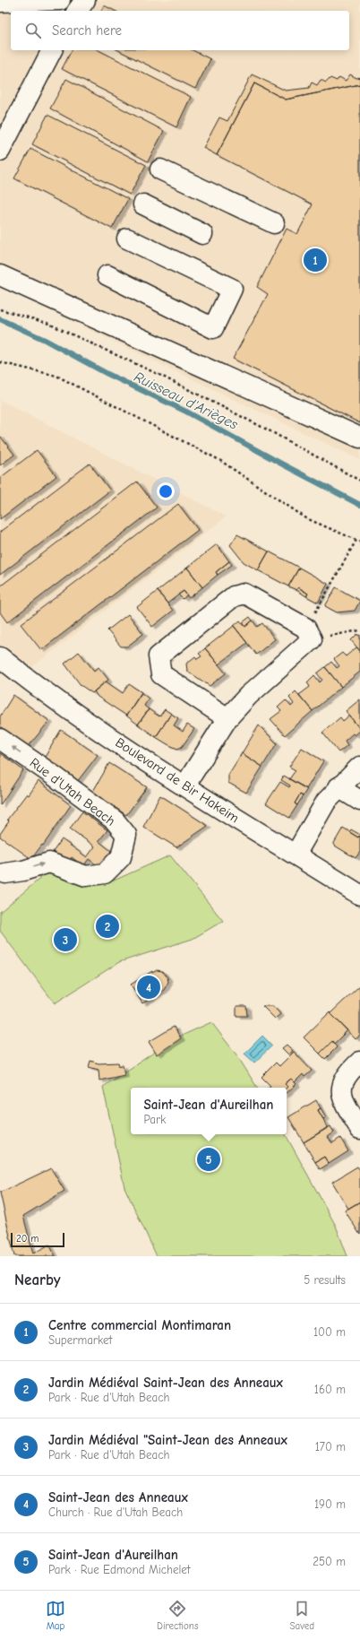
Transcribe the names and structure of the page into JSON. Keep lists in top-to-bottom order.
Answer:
{
  "streets": {
    "street": ["Boulevard de Bir Hakeim", "Rue d'Utah Beach"]
  },
  "water": ["Ruisseau d'Arièges"],
  "scale_bar": "20 m",
  "page": {
    "search": "Search here",
    "pins": [
      "1",
      "2",
      "3",
      "4",
      "5"
    ],
    "popup": ["Saint-Jean d'Aureilhan", "Park"],
    "scale": "20 m",
    "heading": ["Nearby", "5 results"],
    "list": [
      {
        "mark": "1",
        "name": "Centre commercial Montimaran",
        "note": "Supermarket",
        "value": "100 m"
      },
      {
        "mark": "2",
        "name": "Jardin Médiéval Saint-Jean des Anneaux",
        "note": "Park · Rue d'Utah Beach",
        "value": "160 m"
      },
      {
        "mark": "3",
        "name": "Jardin Médiéval \"Saint-Jean des Anneaux",
        "note": "Park · Rue d'Utah Beach",
        "value": "170 m"
      },
      {
        "mark": "4",
        "name": "Saint-Jean des Anneaux",
        "note": "Church · Rue d'Utah Beach",
        "value": "190 m"
      },
      {
        "mark": "5",
        "name": "Saint-Jean d'Aureilhan",
        "note": "Park · Rue Edmond Michelet",
        "value": "250 m"
      }
    ],
    "nav": ["Map", "Directions", "Saved"]
  }
}
